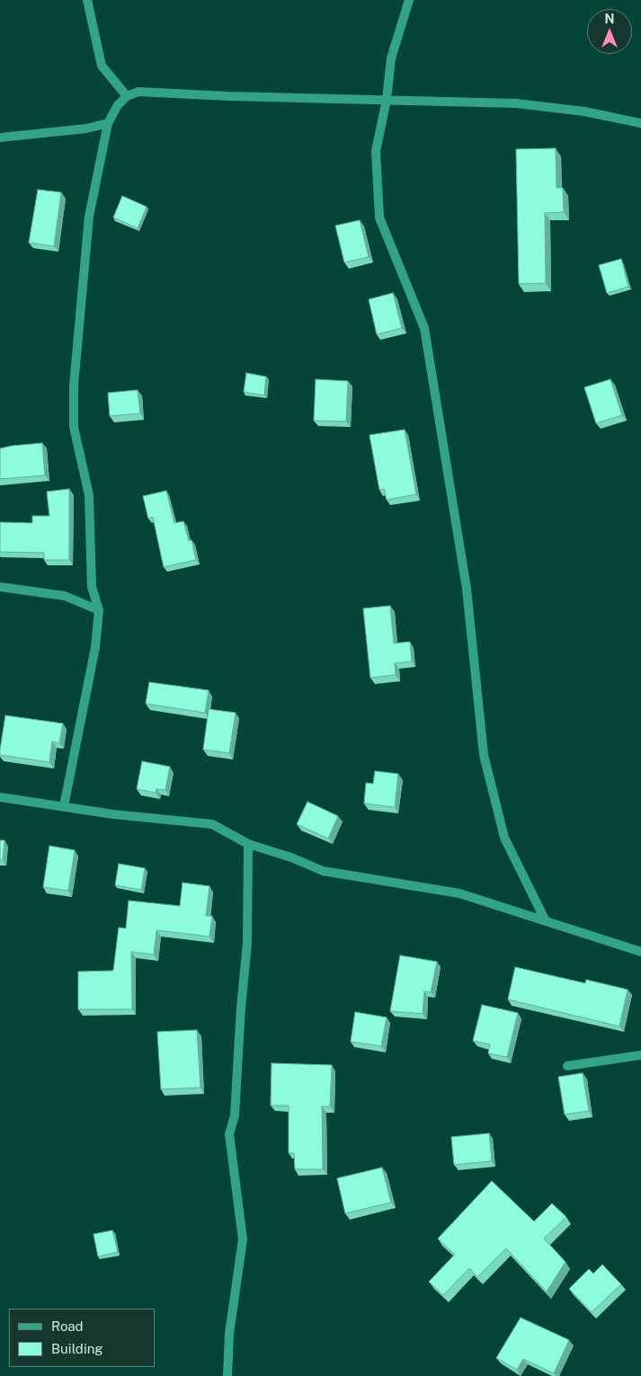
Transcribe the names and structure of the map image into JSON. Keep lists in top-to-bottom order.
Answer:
{
  "legend": ["Road", "Building"],
  "north": "top"
}
